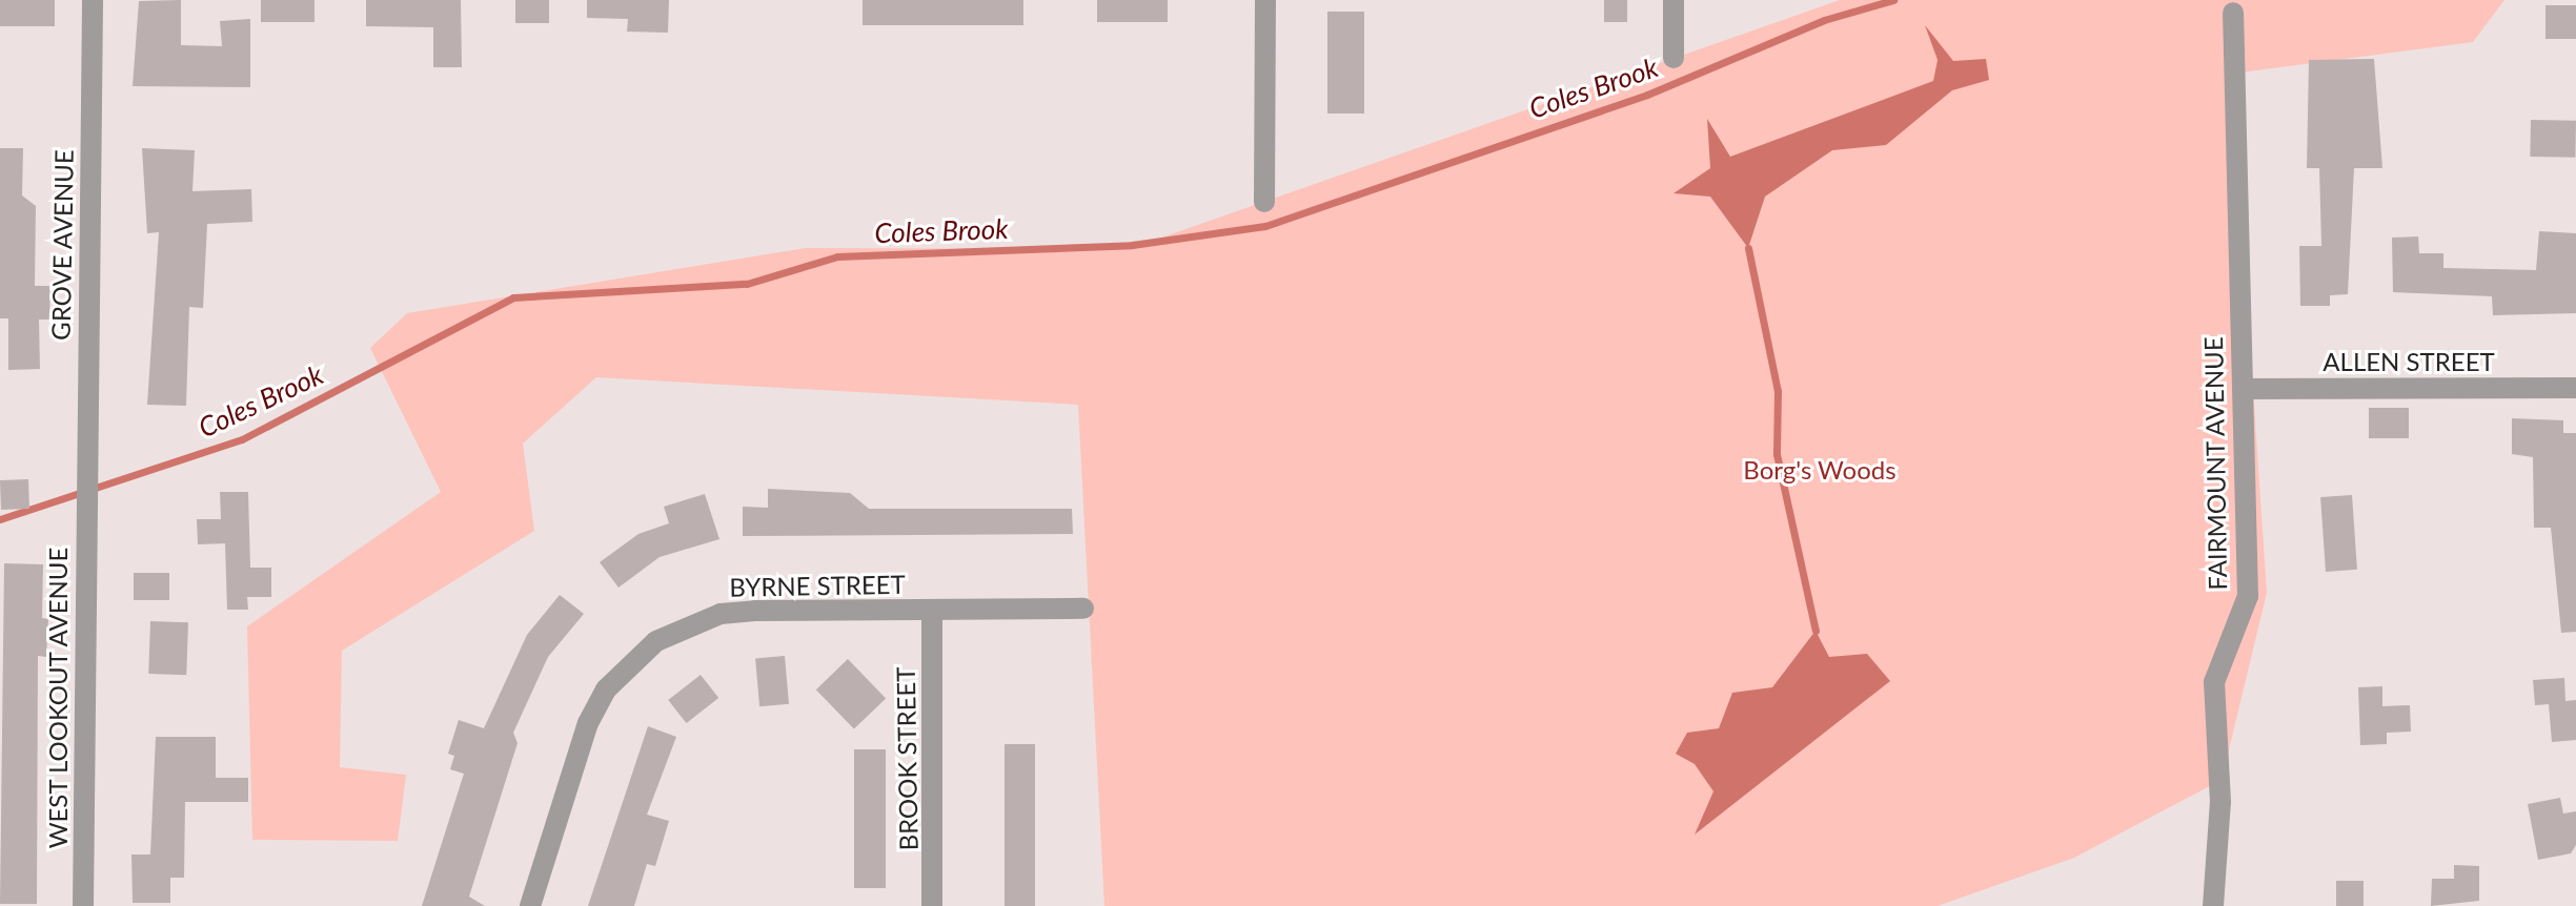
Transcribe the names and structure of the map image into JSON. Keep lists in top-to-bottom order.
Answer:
{
  "streets": {
    "street": [
      "GROVE AVENUE",
      "ALLEN STREET",
      "FAIRMOUNT AVENUE",
      "BYRNE STREET",
      "WEST LOOKOUT AVENUE",
      "BROOK STREET"
    ]
  },
  "crossings": [
    ["GROVE AVENUE", "WEST LOOKOUT AVENUE"],
    ["ALLEN STREET", "FAIRMOUNT AVENUE"],
    ["BYRNE STREET", "BROOK STREET"]
  ],
  "water": ["Coles Brook"],
  "parks": ["Borg's Woods"]
}
